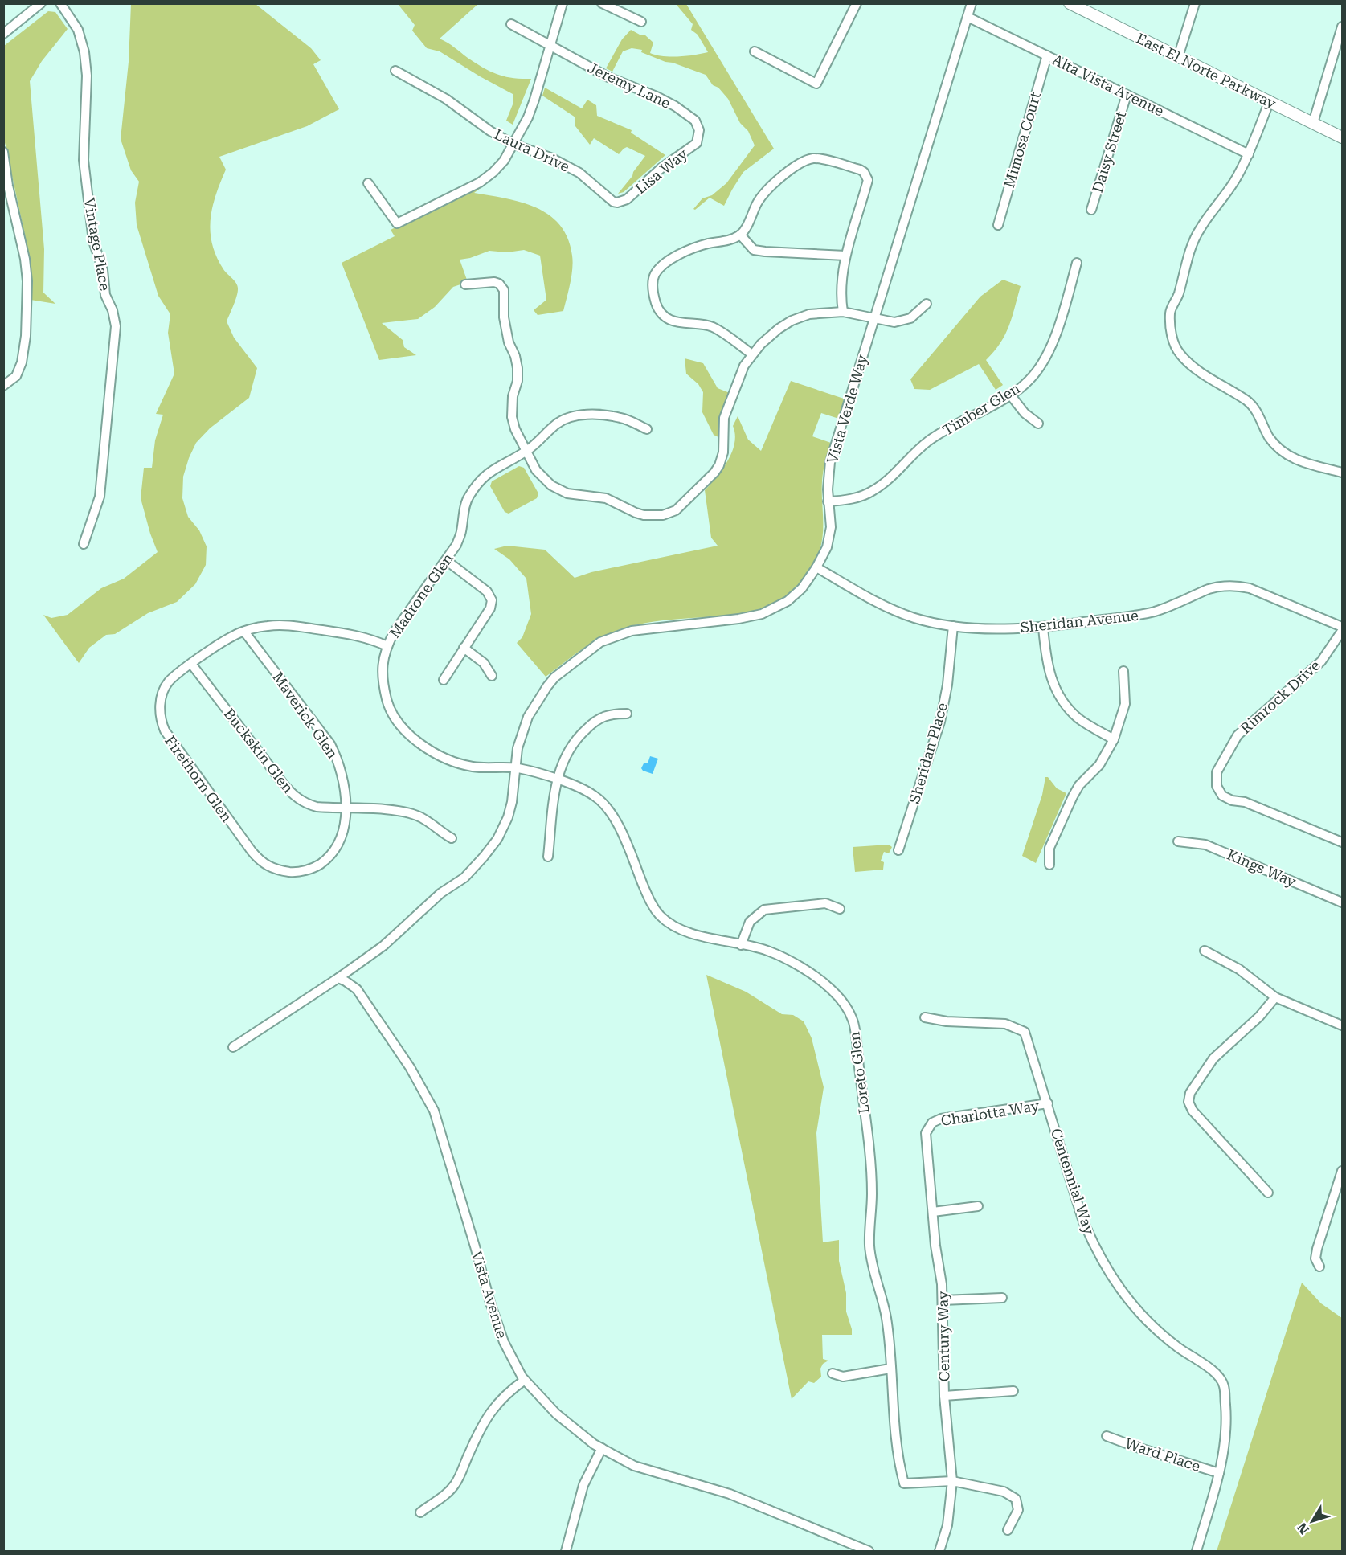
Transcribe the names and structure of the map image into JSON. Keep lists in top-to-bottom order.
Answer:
{
  "streets": {
    "main road": ["East El Norte Parkway"],
    "street": [
      "Jeremy Lane",
      "Alta Vista Avenue",
      "Mimosa Court",
      "Laura Drive",
      "Daisy Street",
      "Lisa Way",
      "Vintage Place",
      "Vista Verde Way",
      "Timber Glen",
      "Madrone Glen",
      "Sheridan Avenue",
      "Rimrock Drive",
      "Maverick Glen",
      "Buckskin Glen",
      "Sheridan Place",
      "Firethorn Glen",
      "Kings Way",
      "Loreto Glen",
      "Charlotta Way",
      "Centennial Way",
      "Vista Avenue",
      "Century Way",
      "Ward Place"
    ]
  },
  "crossings": [
    ["Jeremy Lane", "Lisa Way"],
    ["Alta Vista Avenue", "Mimosa Court"],
    ["Alta Vista Avenue", "Daisy Street"],
    ["Alta Vista Avenue", "Vista Verde Way"],
    ["Laura Drive", "Lisa Way"],
    ["Vista Verde Way", "Timber Glen"],
    ["Vista Verde Way", "Madrone Glen"],
    ["Vista Verde Way", "Sheridan Avenue"],
    ["Vista Verde Way", "Loreto Glen"],
    ["Vista Verde Way", "Vista Avenue"],
    ["Madrone Glen", "Firethorn Glen"],
    ["Madrone Glen", "Loreto Glen"],
    ["Sheridan Avenue", "Sheridan Place"],
    ["Maverick Glen", "Buckskin Glen"],
    ["Maverick Glen", "Firethorn Glen"],
    ["Buckskin Glen", "Firethorn Glen"],
    ["Loreto Glen", "Century Way"],
    ["Charlotta Way", "Centennial Way"],
    ["Charlotta Way", "Century Way"],
    ["Centennial Way", "Ward Place"]
  ],
  "north": "bottom left"
}
